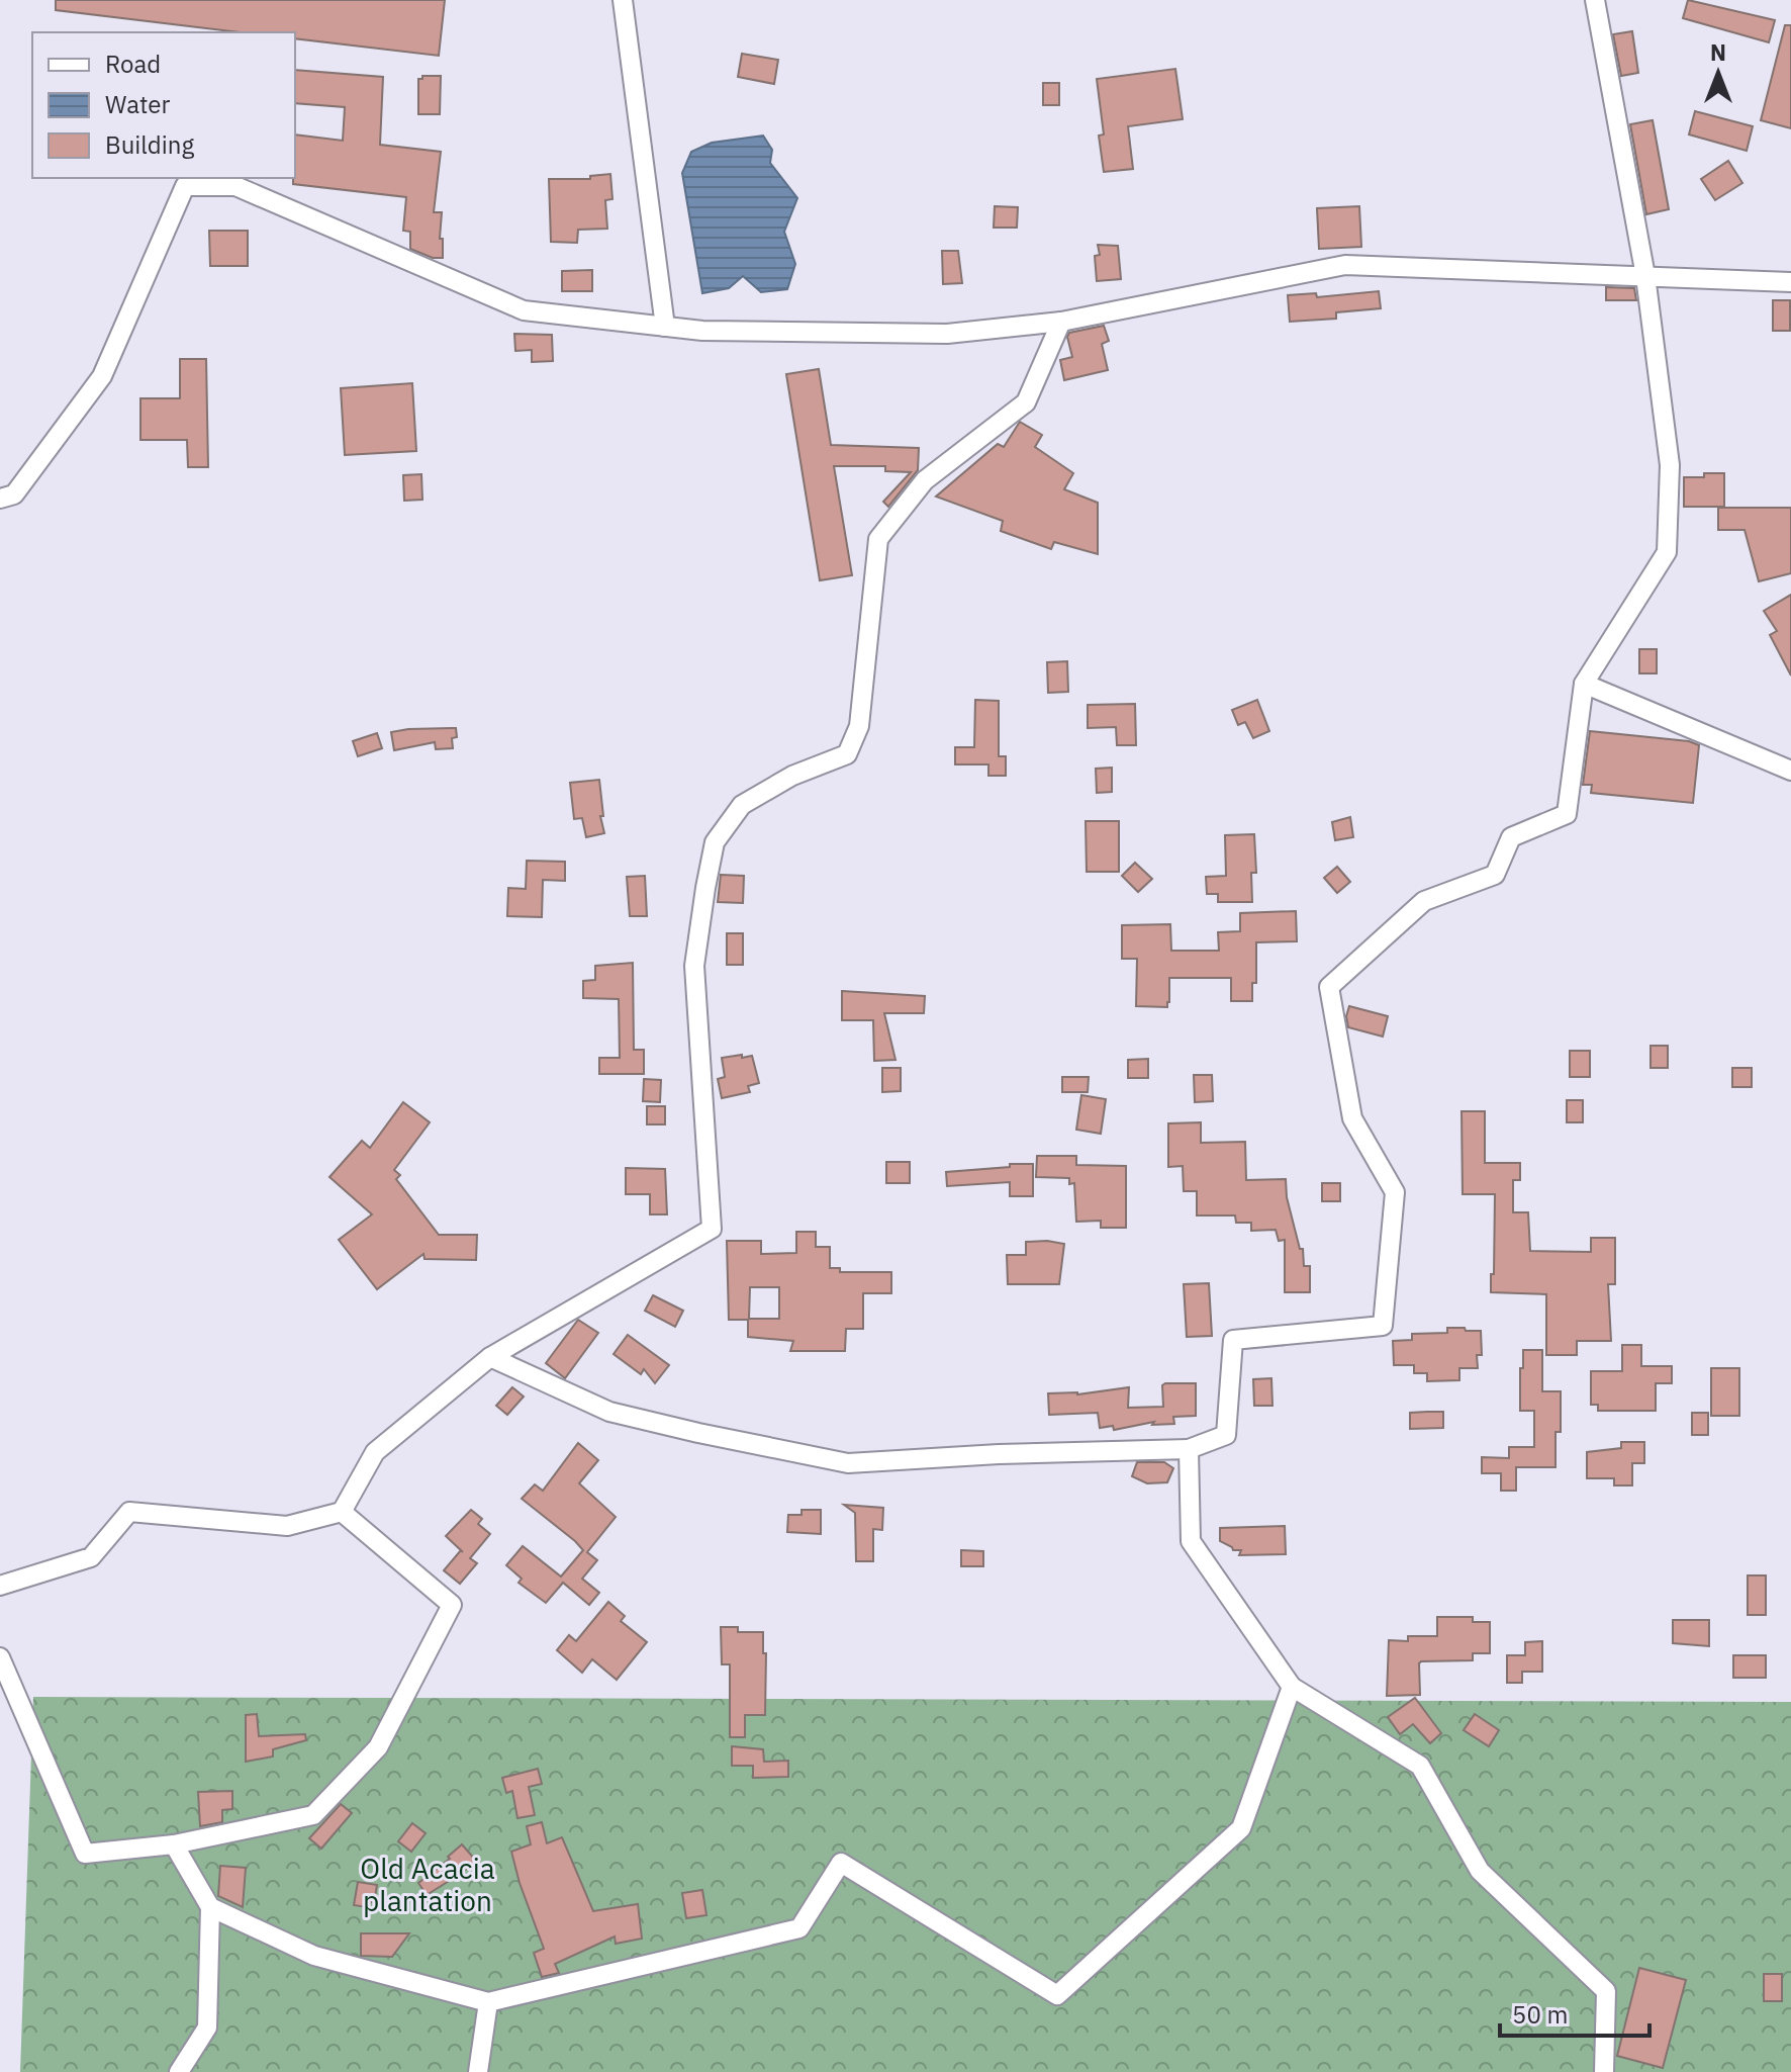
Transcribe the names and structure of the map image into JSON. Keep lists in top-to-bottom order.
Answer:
{
  "parks": ["Old Acacia plantation"],
  "legend": ["Road", "Water", "Building"],
  "scale_bar": "50 m",
  "north": "top"
}
